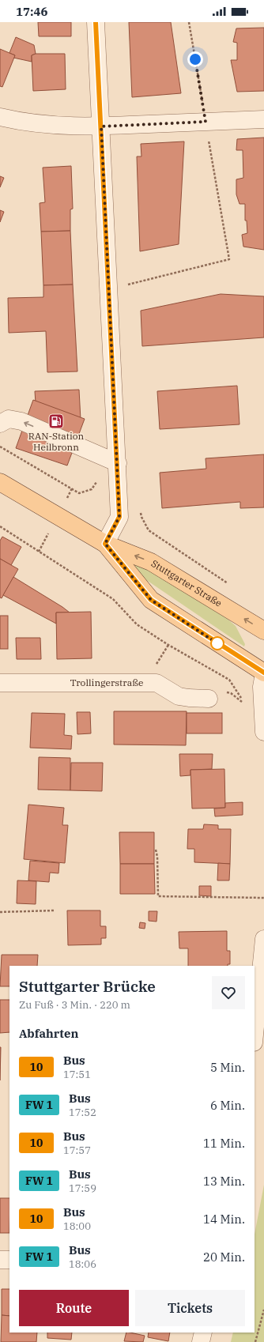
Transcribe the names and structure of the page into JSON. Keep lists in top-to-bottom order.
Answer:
{
  "streets": {
    "main road": ["Stuttgarter Straße"],
    "street": ["Trollingerstraße"]
  },
  "places": {
    "fuel station": ["RAN-Station Heilbronn"]
  },
  "lines": ["bus line 10"],
  "page": {
    "status": "17:46",
    "heading": [
      ["Stuttgarter Brücke", "Zu Fuß · 3 Min. · 220 m"],
      "Abfahrten"
    ],
    "list": [
      {
        "mark": "10",
        "name": "Bus",
        "note": "17:51",
        "value": "5 Min."
      },
      {
        "mark": "FW 1",
        "name": "Bus",
        "note": "17:52",
        "value": "6 Min."
      },
      {
        "mark": "10",
        "name": "Bus",
        "note": "17:57",
        "value": "11 Min."
      },
      {
        "mark": "FW 1",
        "name": "Bus",
        "note": "17:59",
        "value": "13 Min."
      },
      {
        "mark": "10",
        "name": "Bus",
        "note": "18:00",
        "value": "14 Min."
      },
      {
        "mark": "FW 1",
        "name": "Bus",
        "note": "18:06",
        "value": "20 Min."
      }
    ],
    "buttons": ["Route", "Tickets"]
  }
}
